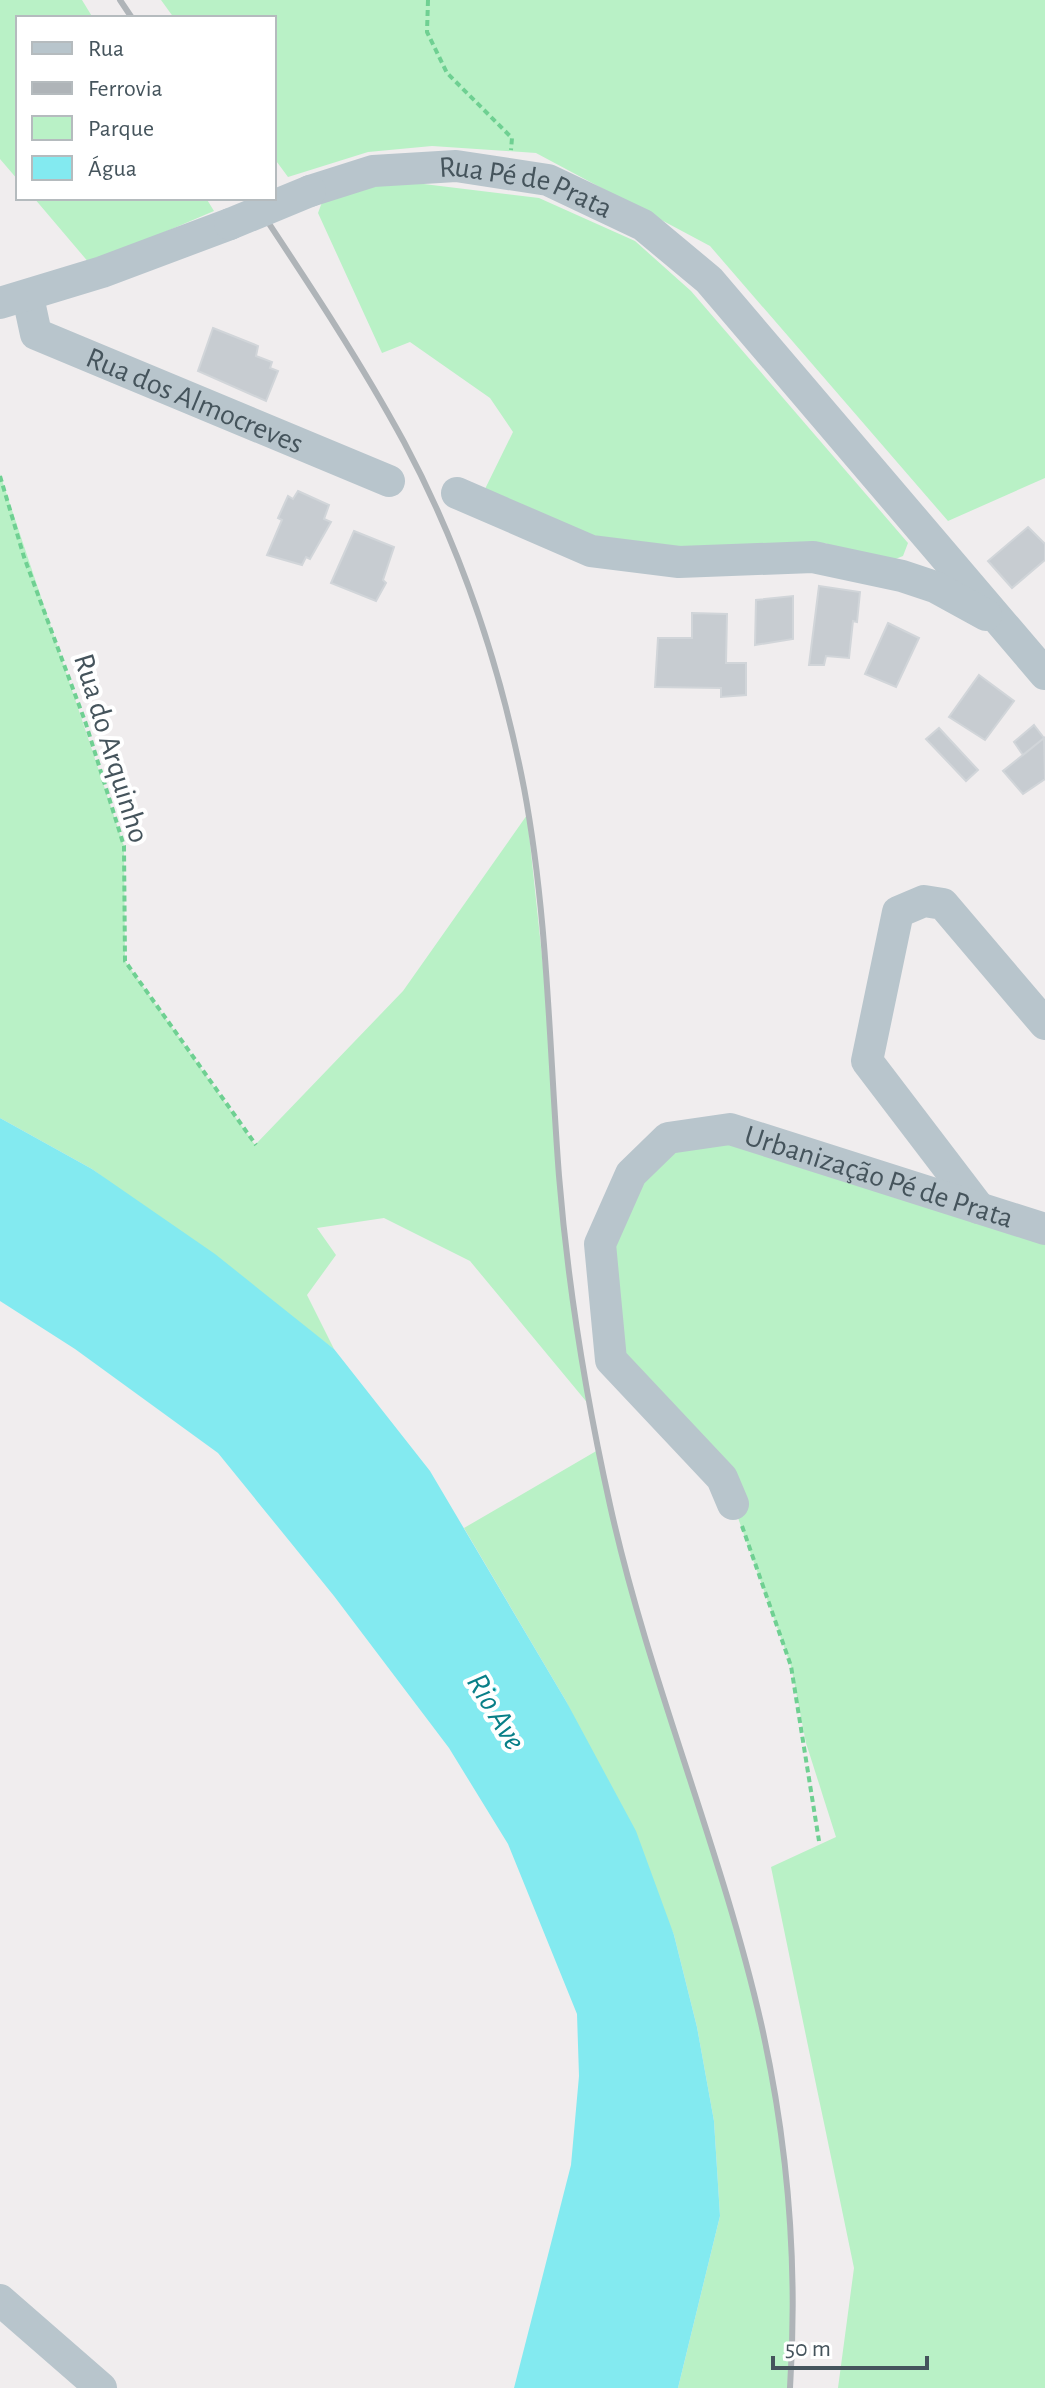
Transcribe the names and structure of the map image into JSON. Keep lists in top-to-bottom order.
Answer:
{
  "streets": {
    "street": ["Rua Pé de Prata", "Rua dos Almocreves", "Urbanização Pé de Prata"],
    "path": ["Rua do Arquinho"]
  },
  "crossings": [
    ["Rua Pé de Prata", "Rua dos Almocreves"]
  ],
  "water": ["Rio Ave"],
  "legend": [
    "Rua",
    "Ferrovia",
    "Parque",
    "Água"
  ],
  "scale_bar": "50 m"
}
